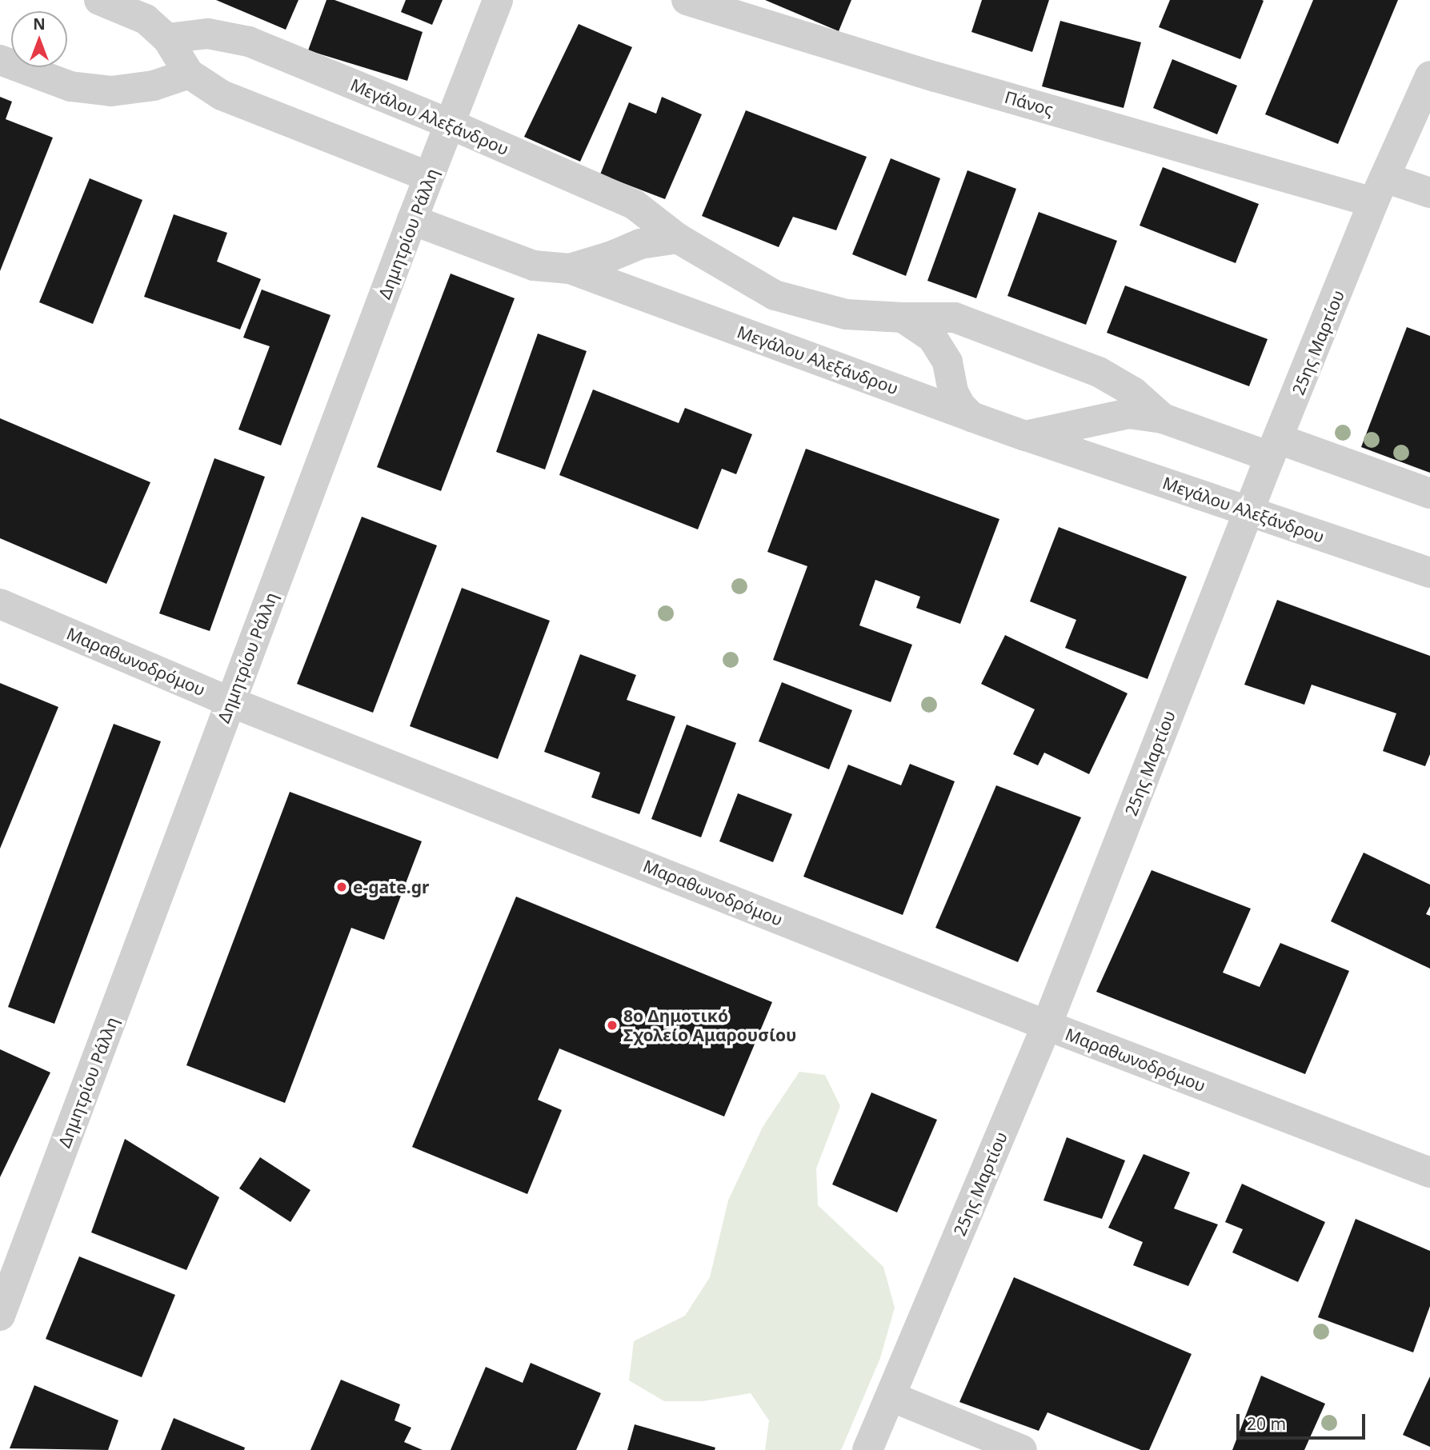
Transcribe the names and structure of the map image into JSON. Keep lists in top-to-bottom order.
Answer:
{
  "streets": {
    "street": [
      "Πάνος",
      "Μεγάλου Αλεξάνδρου",
      "Δημητρίου Ράλλη",
      "25ης Μαρτίου",
      "Μαραθωνοδρόμου"
    ]
  },
  "crossings": [
    ["Πάνος", "25ης Μαρτίου"],
    ["Μεγάλου Αλεξάνδρου", "Δημητρίου Ράλλη"],
    ["Μεγάλου Αλεξάνδρου", "25ης Μαρτίου"],
    ["Δημητρίου Ράλλη", "Μαραθωνοδρόμου"],
    ["25ης Μαρτίου", "Μαραθωνοδρόμου"]
  ],
  "places": ["e-gate.gr", "8ο Δημοτικό Σχολείο Αμαρουσίου"],
  "scale_bar": "20 m",
  "north": "top"
}
